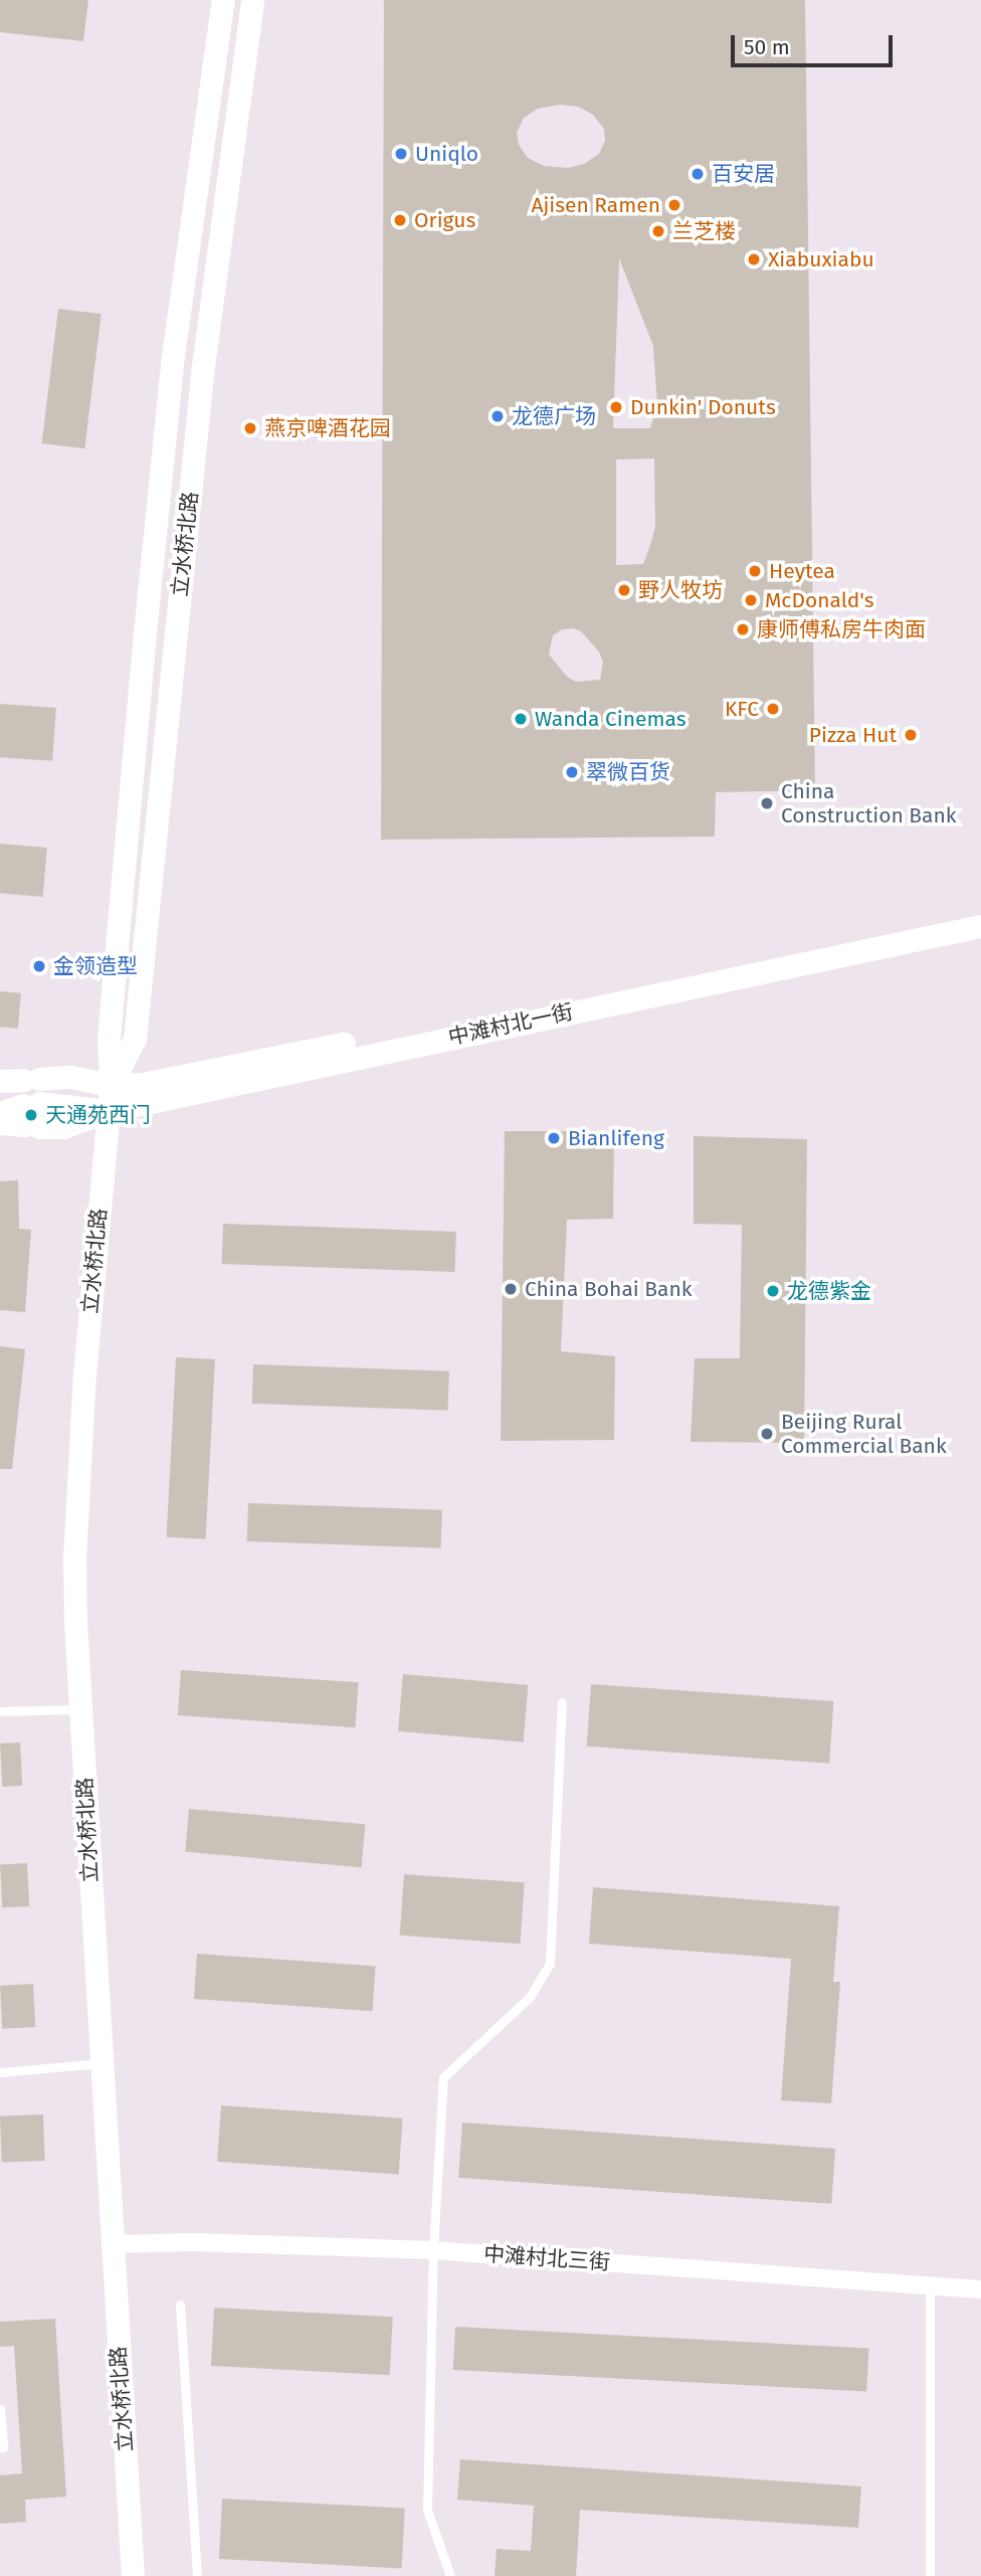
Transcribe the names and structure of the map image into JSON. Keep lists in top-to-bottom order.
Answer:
{
  "streets": {
    "street": ["立水桥北路", "中滩村北一街", "中滩村北三街"]
  },
  "crossings": [
    ["立水桥北路", "中滩村北一街"],
    ["立水桥北路", "中滩村北三街"]
  ],
  "places": [
    "Uniqlo",
    "百安居",
    "Ajisen Ramen",
    "Origus",
    "兰芝楼",
    "Xiabuxiabu",
    "Dunkin' Donuts",
    "龙德广场",
    "燕京啤酒花园",
    "Heytea",
    "野人牧坊",
    "McDonald's",
    "康师傅私房牛肉面",
    "KFC",
    "Wanda Cinemas",
    "Pizza Hut",
    "翠微百货",
    "China Construction Bank",
    "金领造型",
    "天通苑西门",
    "Bianlifeng",
    "China Bohai Bank",
    "龙德紫金",
    "Beijing Rural Commercial Bank"
  ],
  "scale_bar": "50 m"
}
